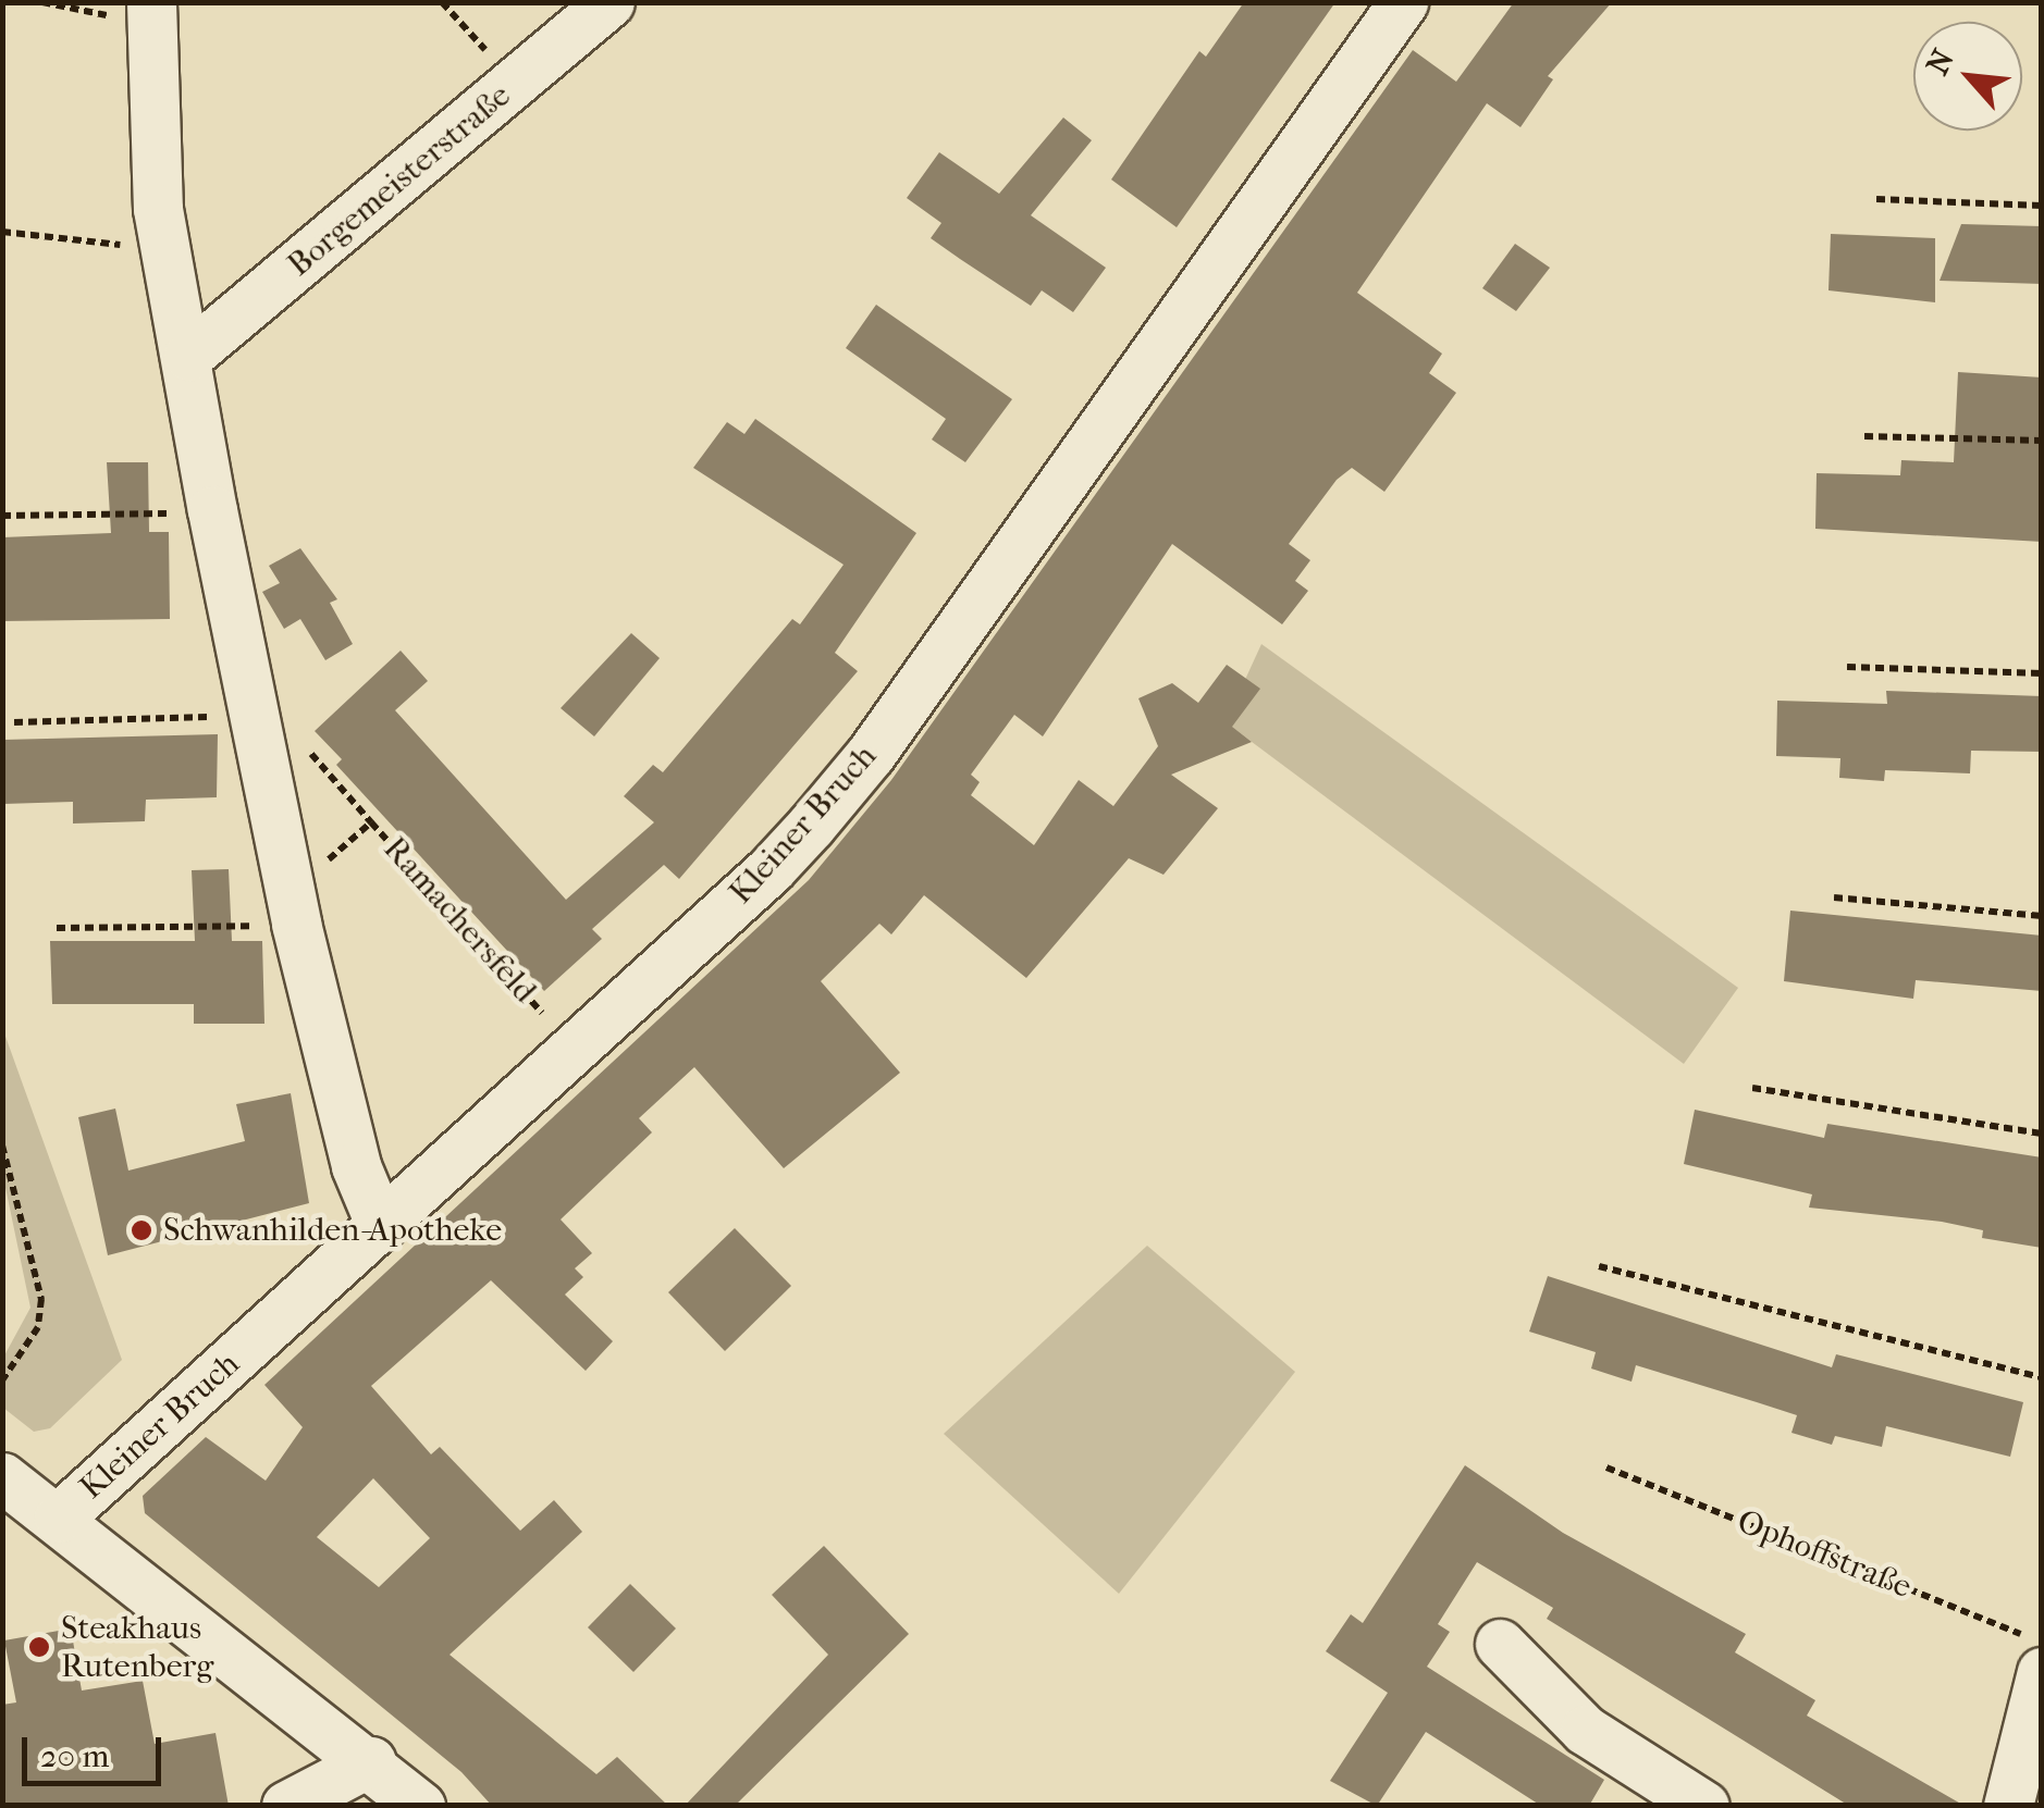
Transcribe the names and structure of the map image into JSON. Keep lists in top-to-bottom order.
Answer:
{
  "streets": {
    "street": ["Borgemeisterstraße", "Kleiner Bruch"],
    "path": ["Ramachersfeld", "Ophoffstraße"]
  },
  "crossings": [
    ["Kleiner Bruch", "Ramachersfeld"]
  ],
  "places": ["Schwanhilden-Apotheke", "Steakhaus Rutenberg"],
  "scale_bar": "20 m",
  "north": "top left"
}
